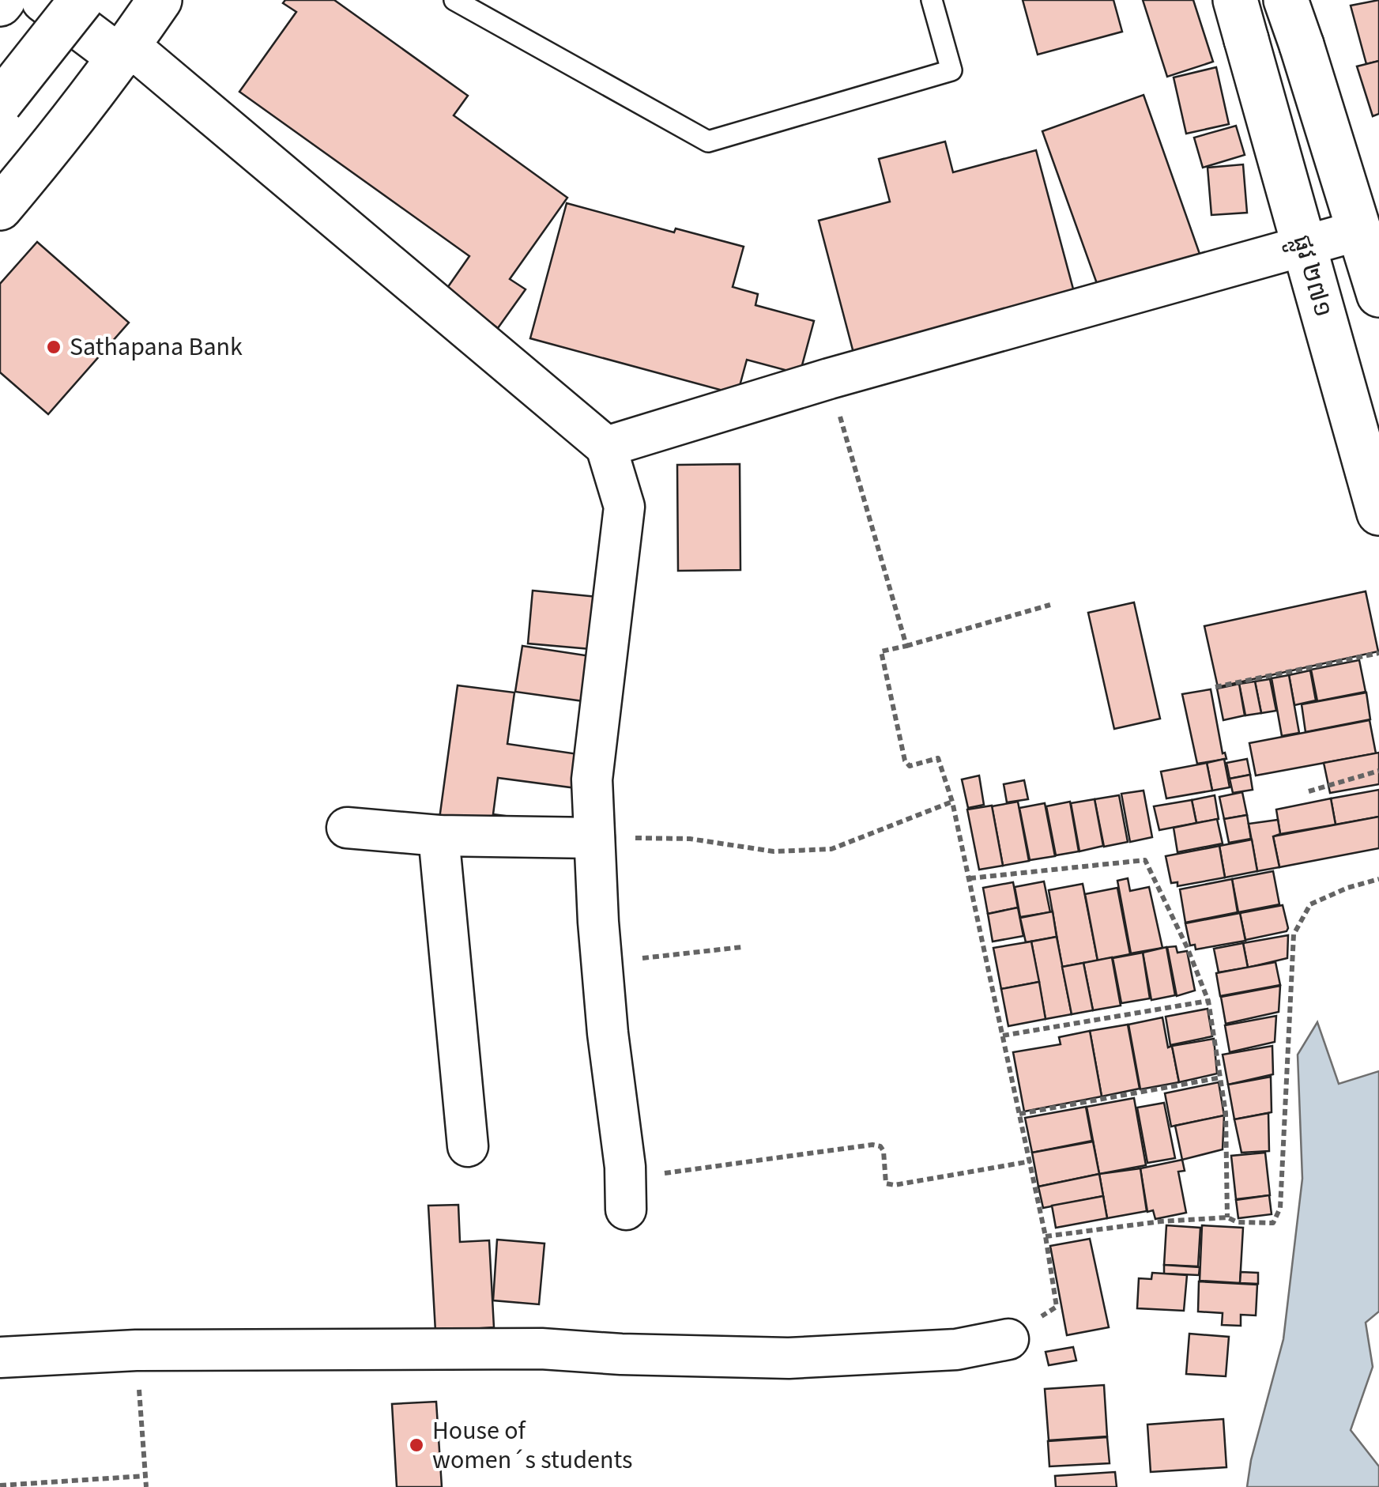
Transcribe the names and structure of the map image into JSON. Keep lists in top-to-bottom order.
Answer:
{
  "streets": {
    "main road": ["ផ្លូវ ២៧១"]
  },
  "places": ["Sathapana Bank", "House of women´s students"]
}
